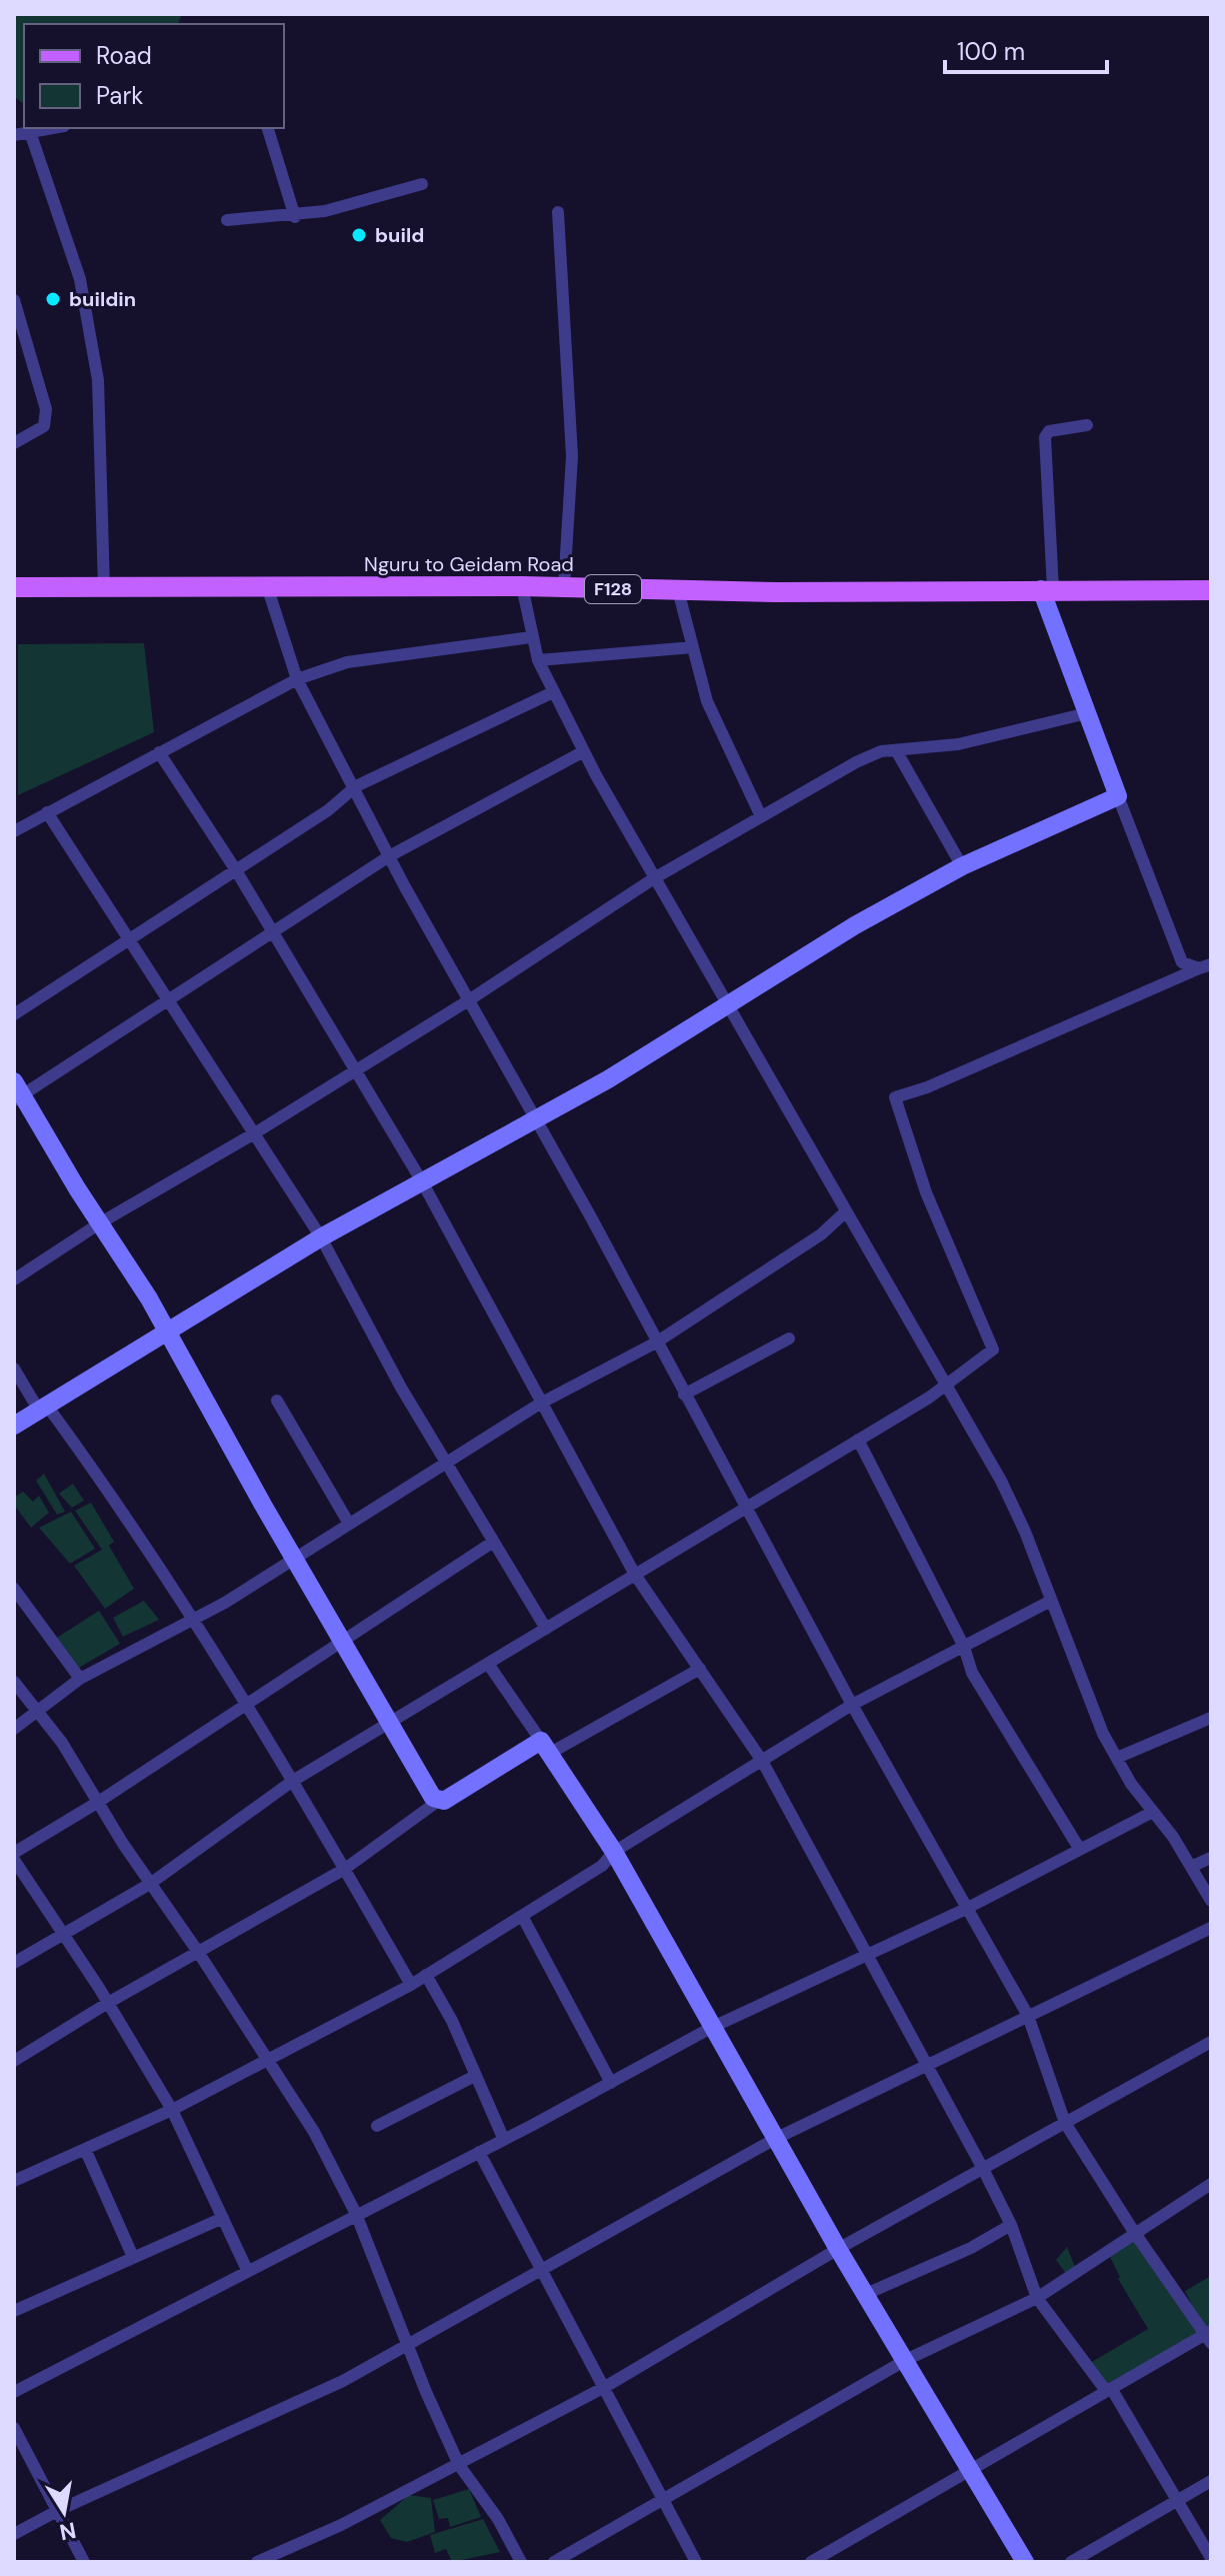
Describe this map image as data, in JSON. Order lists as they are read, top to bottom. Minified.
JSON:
{"streets":{"main road":["Nguru to Geidam Road","F128"]},"places":["build","buildin"],"legend":["Road","Park"],"scale_bar":"100 m","north":"bottom"}
